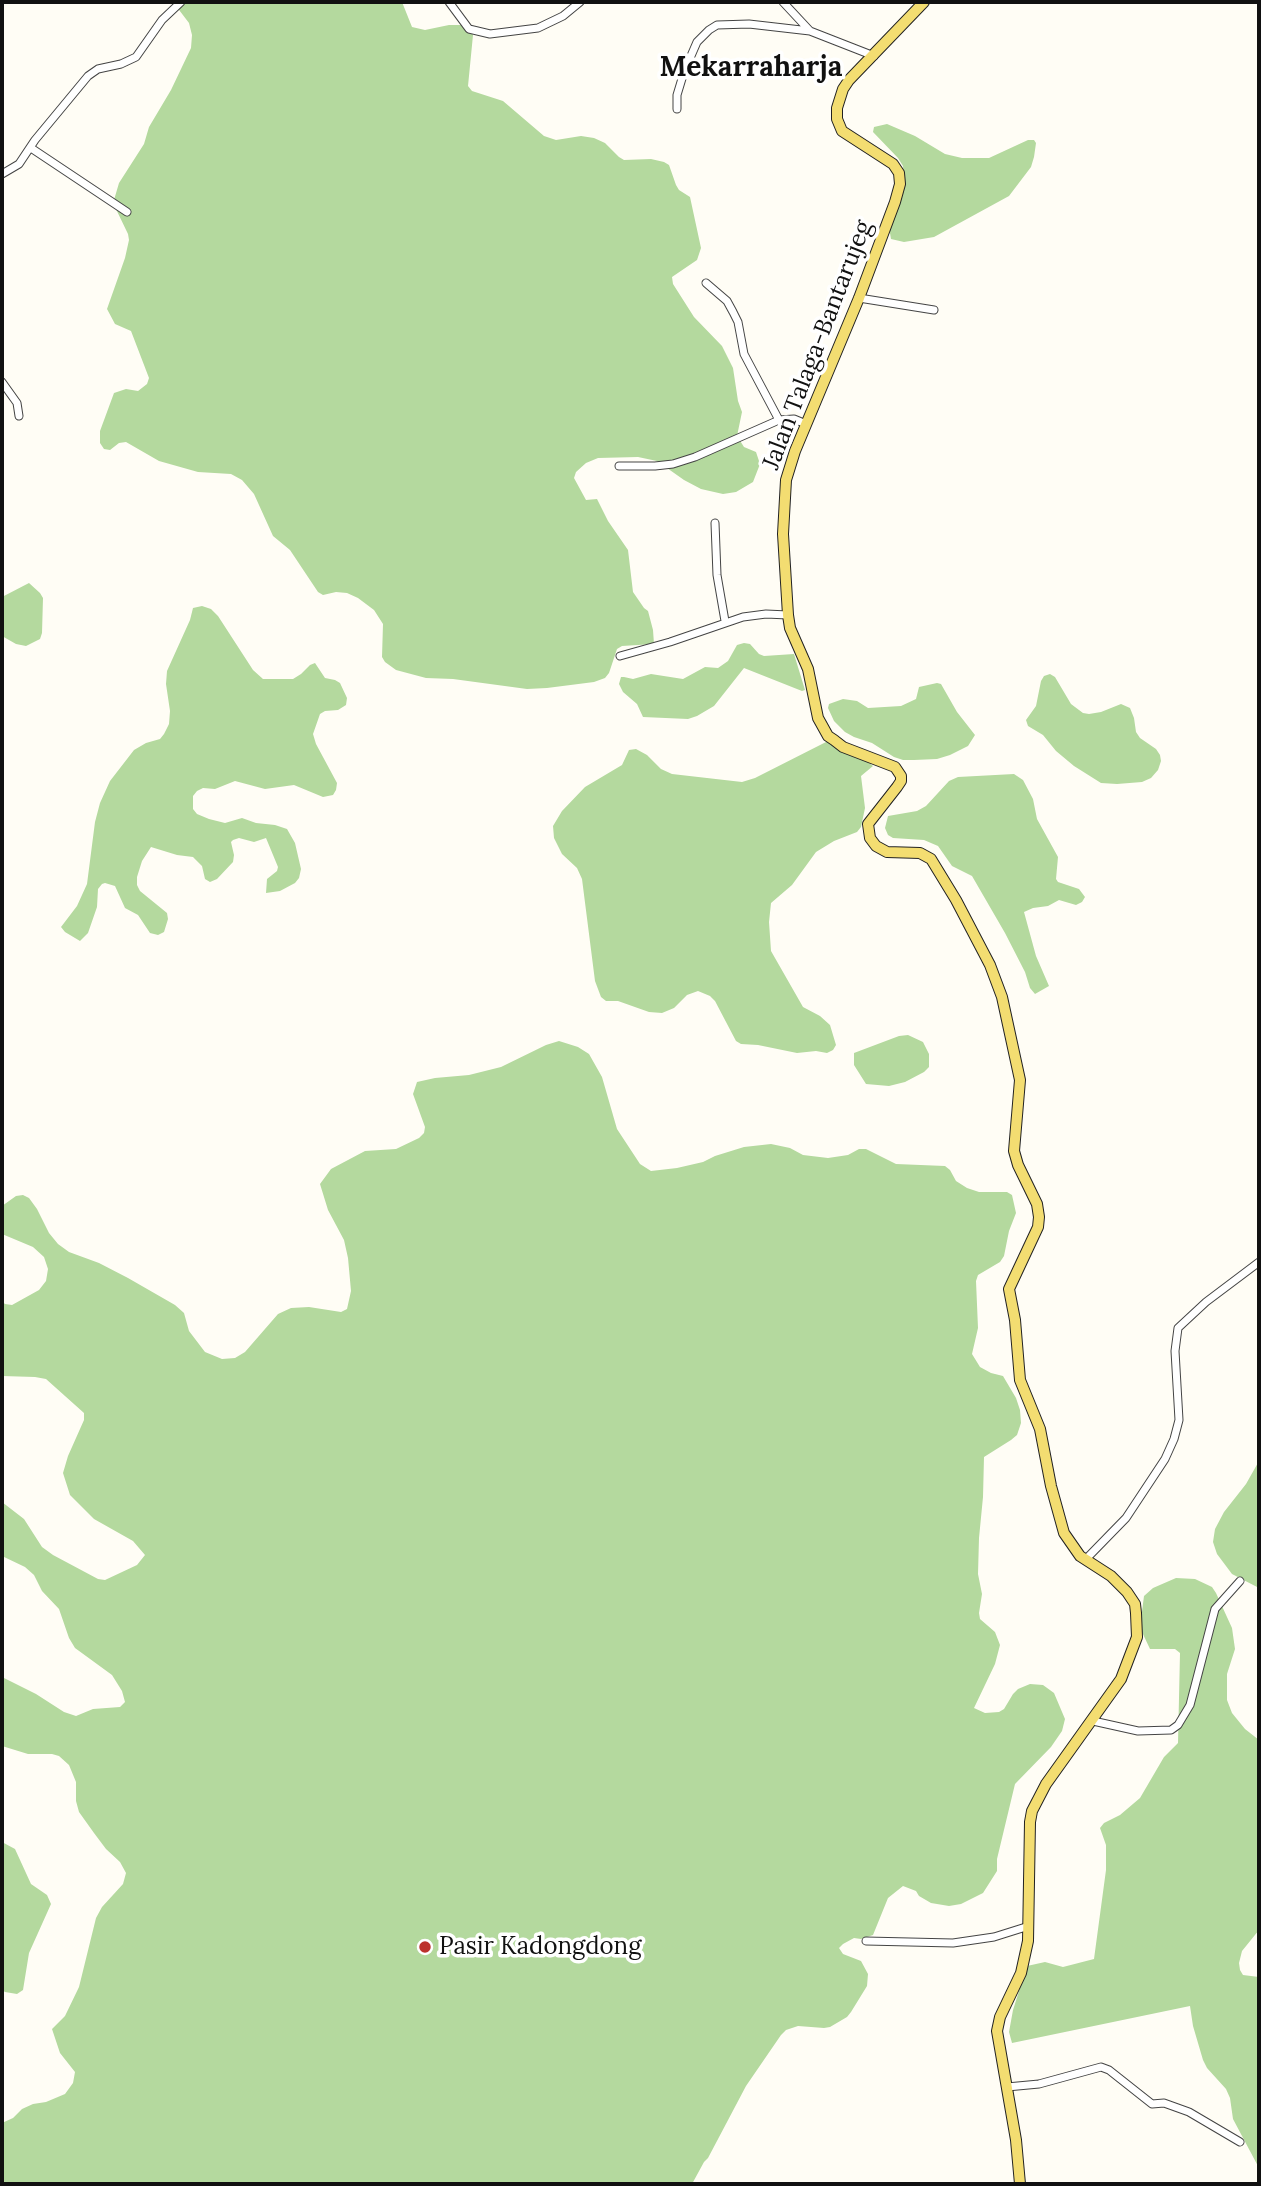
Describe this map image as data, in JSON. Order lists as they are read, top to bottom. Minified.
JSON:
{"streets":{"main road":["Jalan Talaga-Bantarujeg"]},"districts":["Mekarraharja"],"places":["Pasir Kadongdong"]}
